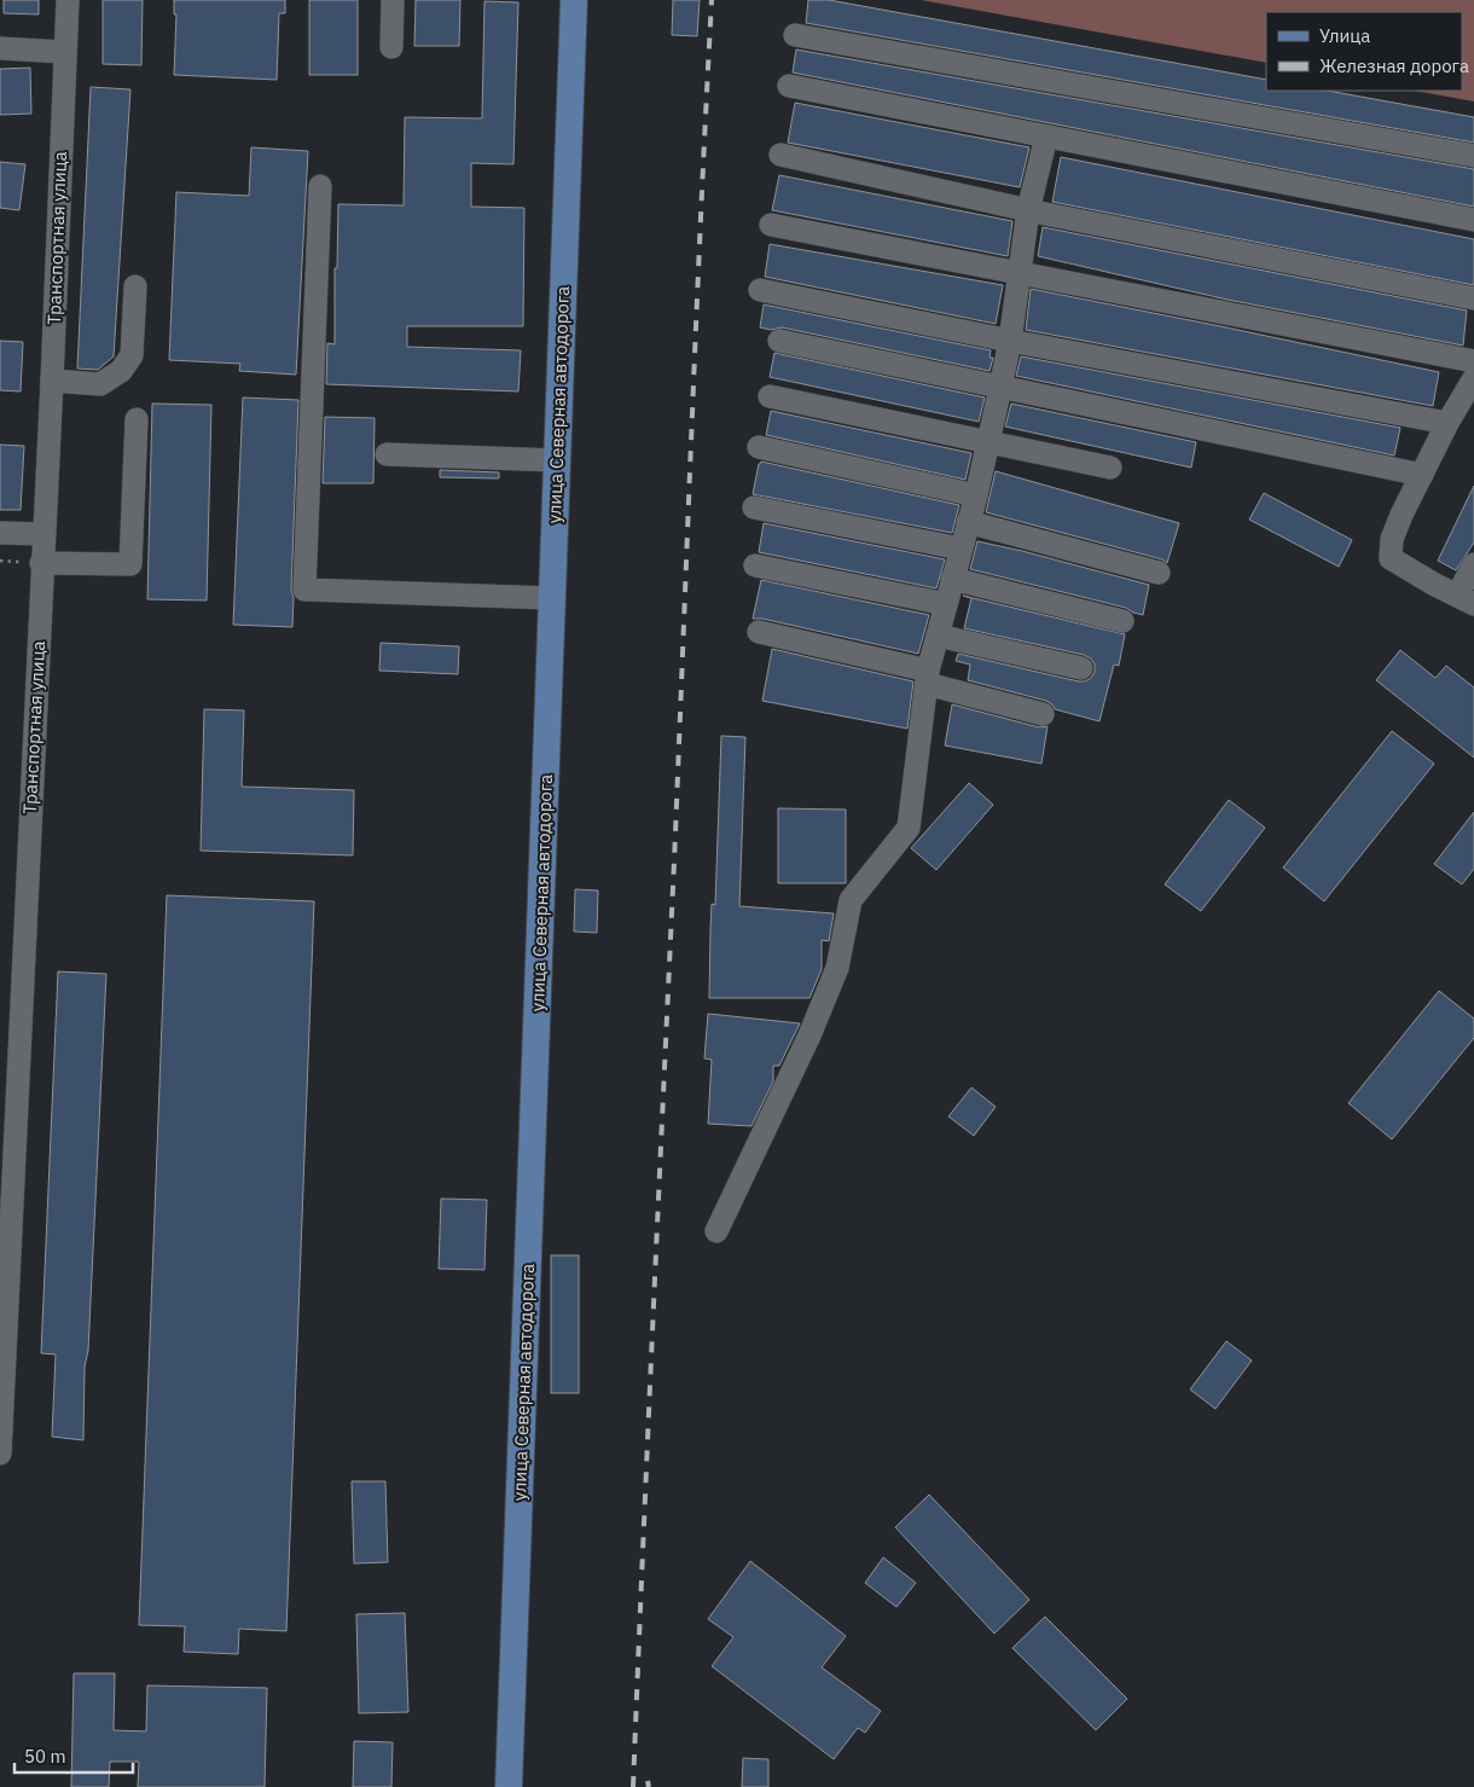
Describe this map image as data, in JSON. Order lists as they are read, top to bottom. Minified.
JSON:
{"streets":{"main road":["улица Северная автодорога"],"street":["Транспортная улица"]},"legend":["Улица","Железная дорога"],"scale_bar":"50 m"}
